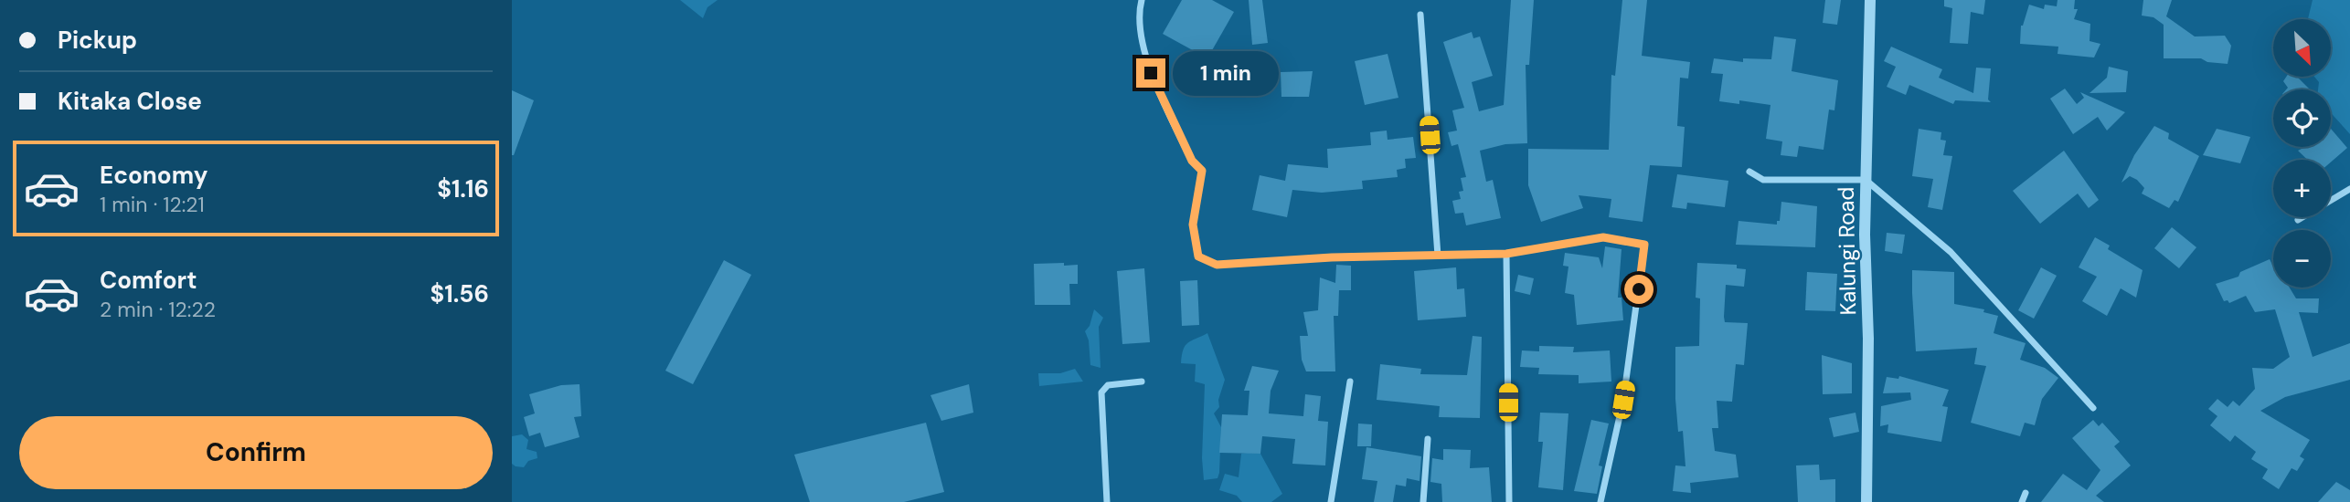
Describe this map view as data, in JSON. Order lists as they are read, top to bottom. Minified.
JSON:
{"streets":{"street":["Kalungi Road"]},"north":"bottom right","page":{"banner":["Pickup","Kitaka Close"],"map_buttons":["+","−"],"bubble":"1 min","list":[{"name":"Economy","note":"1 min · 12:21","value":"$1.16"},{"name":"Comfort","note":"2 min · 12:22","value":"$1.56"}],"buttons":"Confirm"}}
